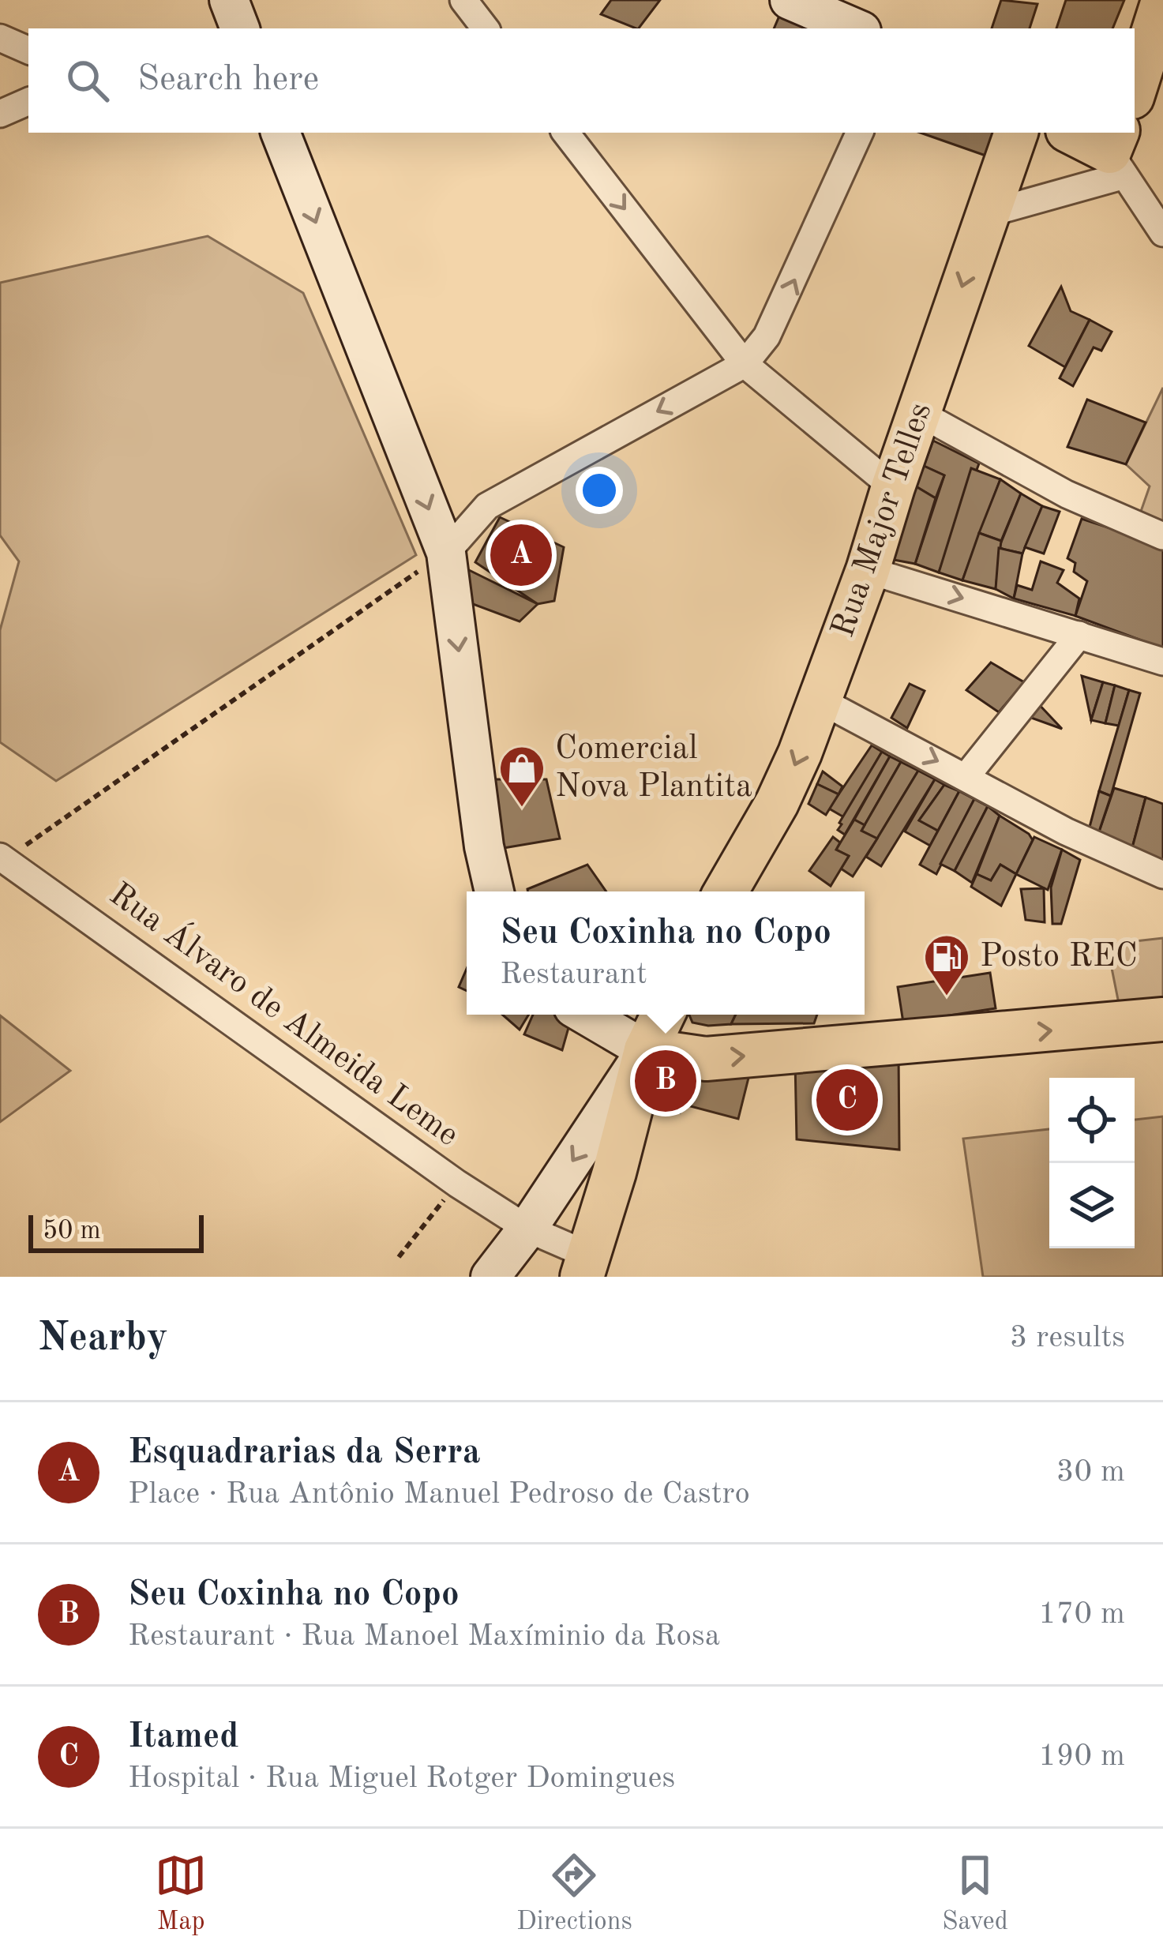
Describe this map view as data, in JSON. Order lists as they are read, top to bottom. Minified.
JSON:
{"streets":{"main road":["Rua Major Telles"],"street":["Rua Álvaro de Almeida Leme"]},"one_way":["Rua Major Telles"],"places":{"shop":["Comercial Nova Plantita"],"fuel station":["Posto REC"]},"scale_bar":"50 m","page":{"search":"Search here","pins":["A","B","C"],"popup":["Seu Coxinha no Copo","Restaurant"],"scale":"50 m","heading":["Nearby","3 results"],"list":[{"mark":"A","name":"Esquadrarias da Serra","note":"Place · Rua Antônio Manuel Pedroso de Castro","value":"30 m"},{"mark":"B","name":"Seu Coxinha no Copo","note":"Restaurant · Rua Manoel Maxíminio da Rosa","value":"170 m"},{"mark":"C","name":"Itamed","note":"Hospital · Rua Miguel Rotger Domingues","value":"190 m"}],"nav":["Map","Directions","Saved"]}}
